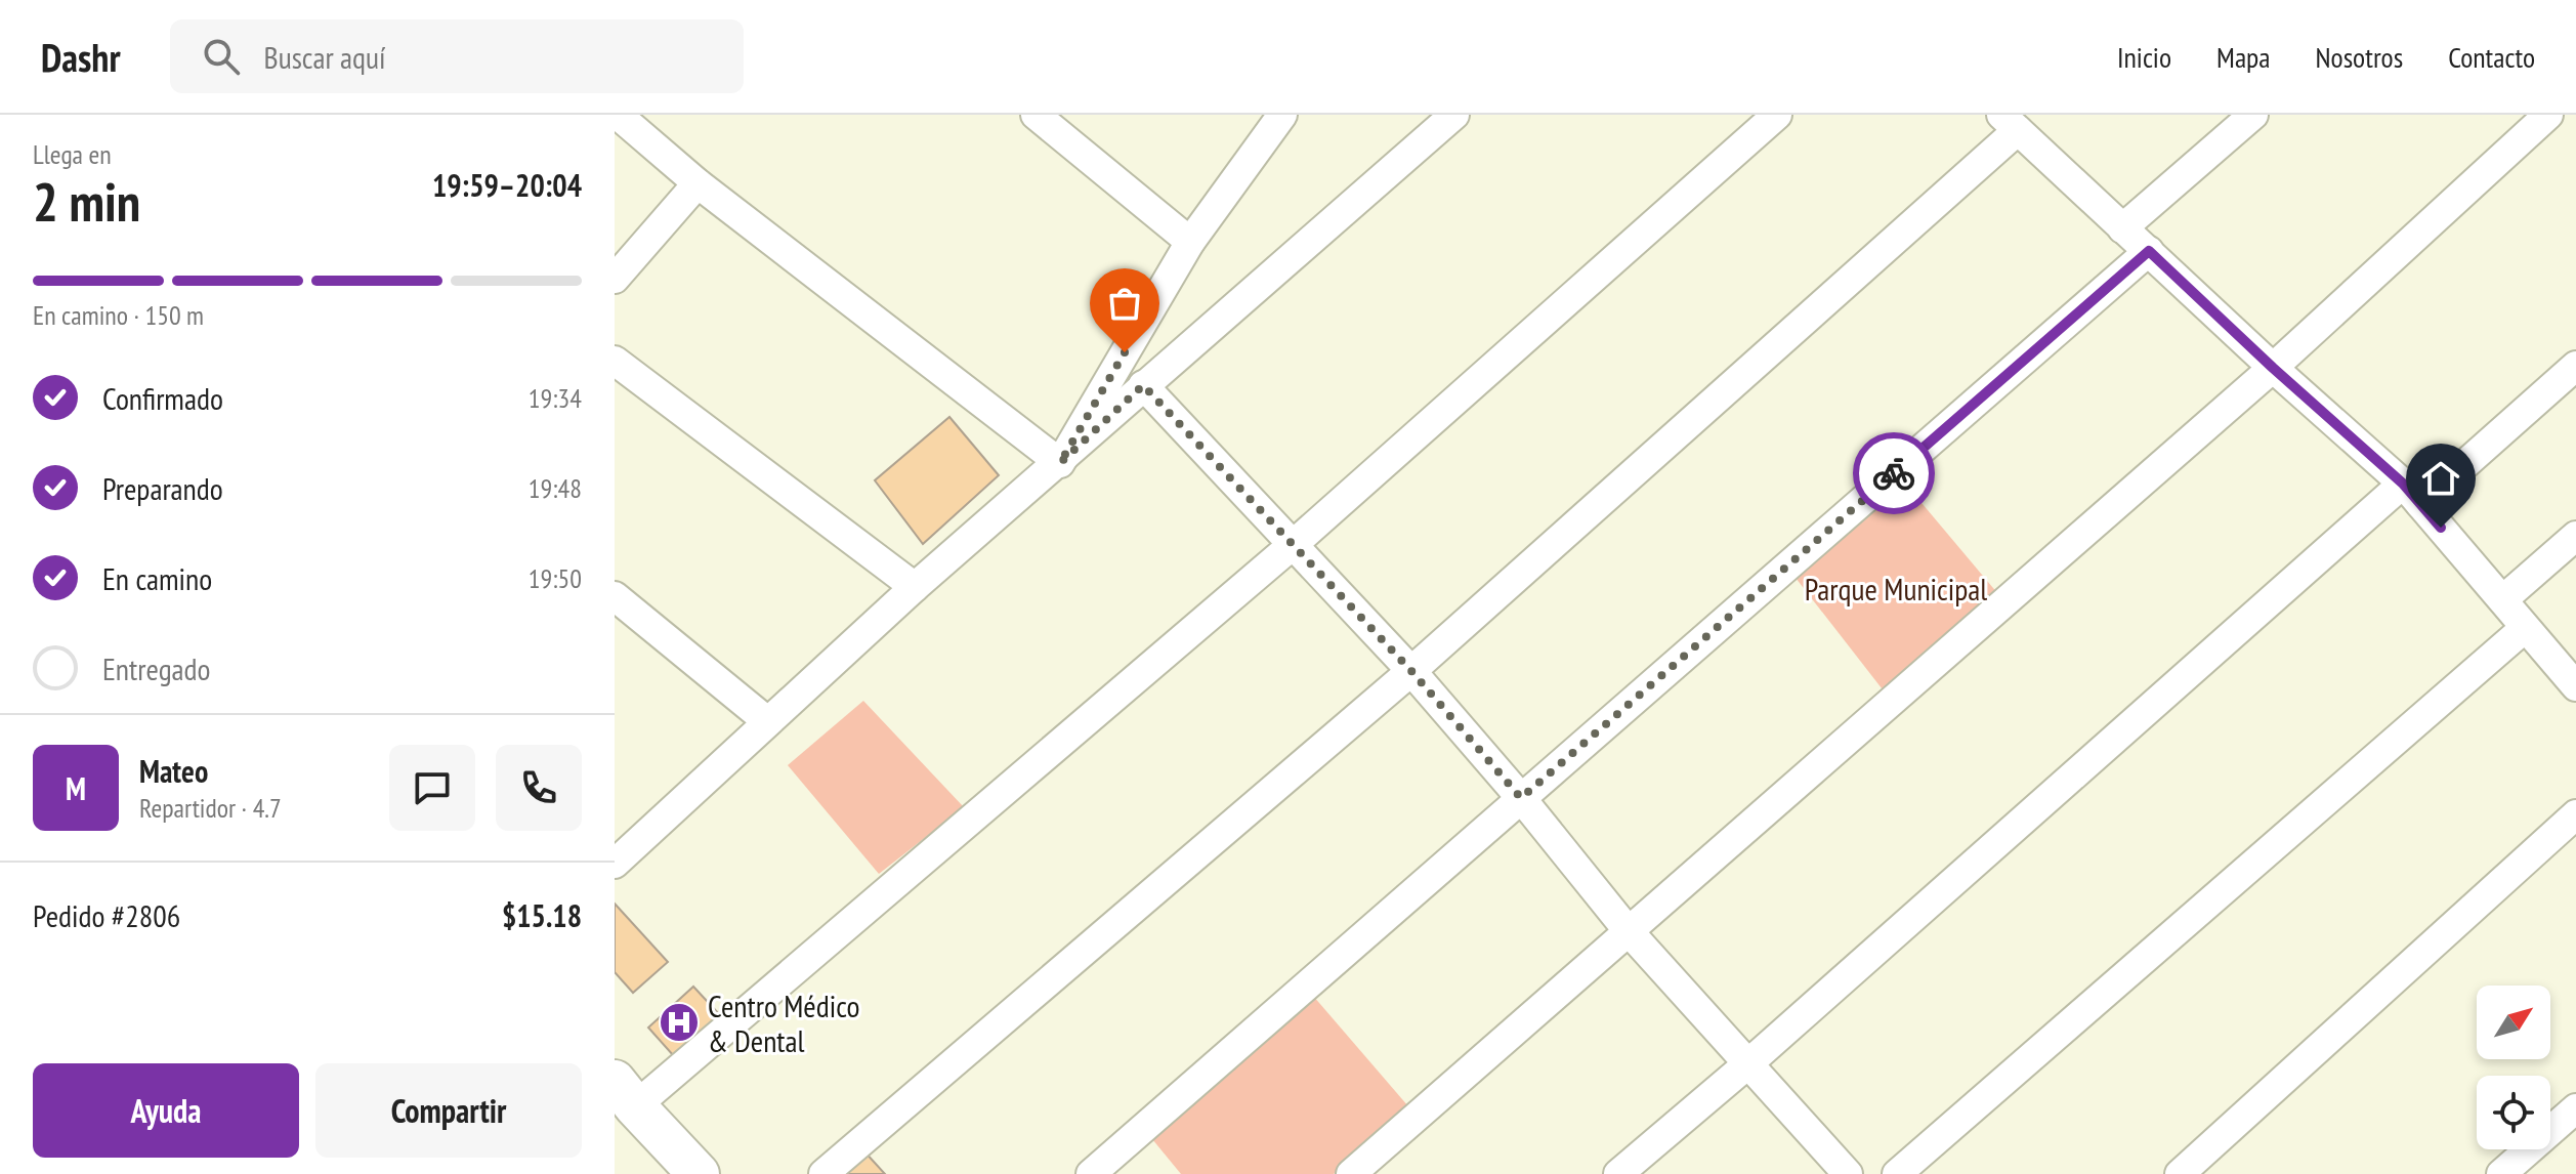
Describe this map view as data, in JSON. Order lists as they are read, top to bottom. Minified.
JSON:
{"parks":["Parque Municipal"],"places":{"hospital":["Centro Médico & Dental"]},"north":"top right","page":{"header":"Dashr","search":"Buscar aquí","nav":["Inicio","Mapa","Nosotros","Contacto"],"heading":["2 min","Llega en","19:59–20:04"],"panel":["Mateo","Repartidor · 4.7","Pedido #2806","$15.18"],"bar":"En camino · 150 m","list":[["Confirmado","19:34"],["Preparando","19:48"],["En camino","19:50"],"Entregado"],"round":"M","buttons":["Ayuda","Compartir"]}}
